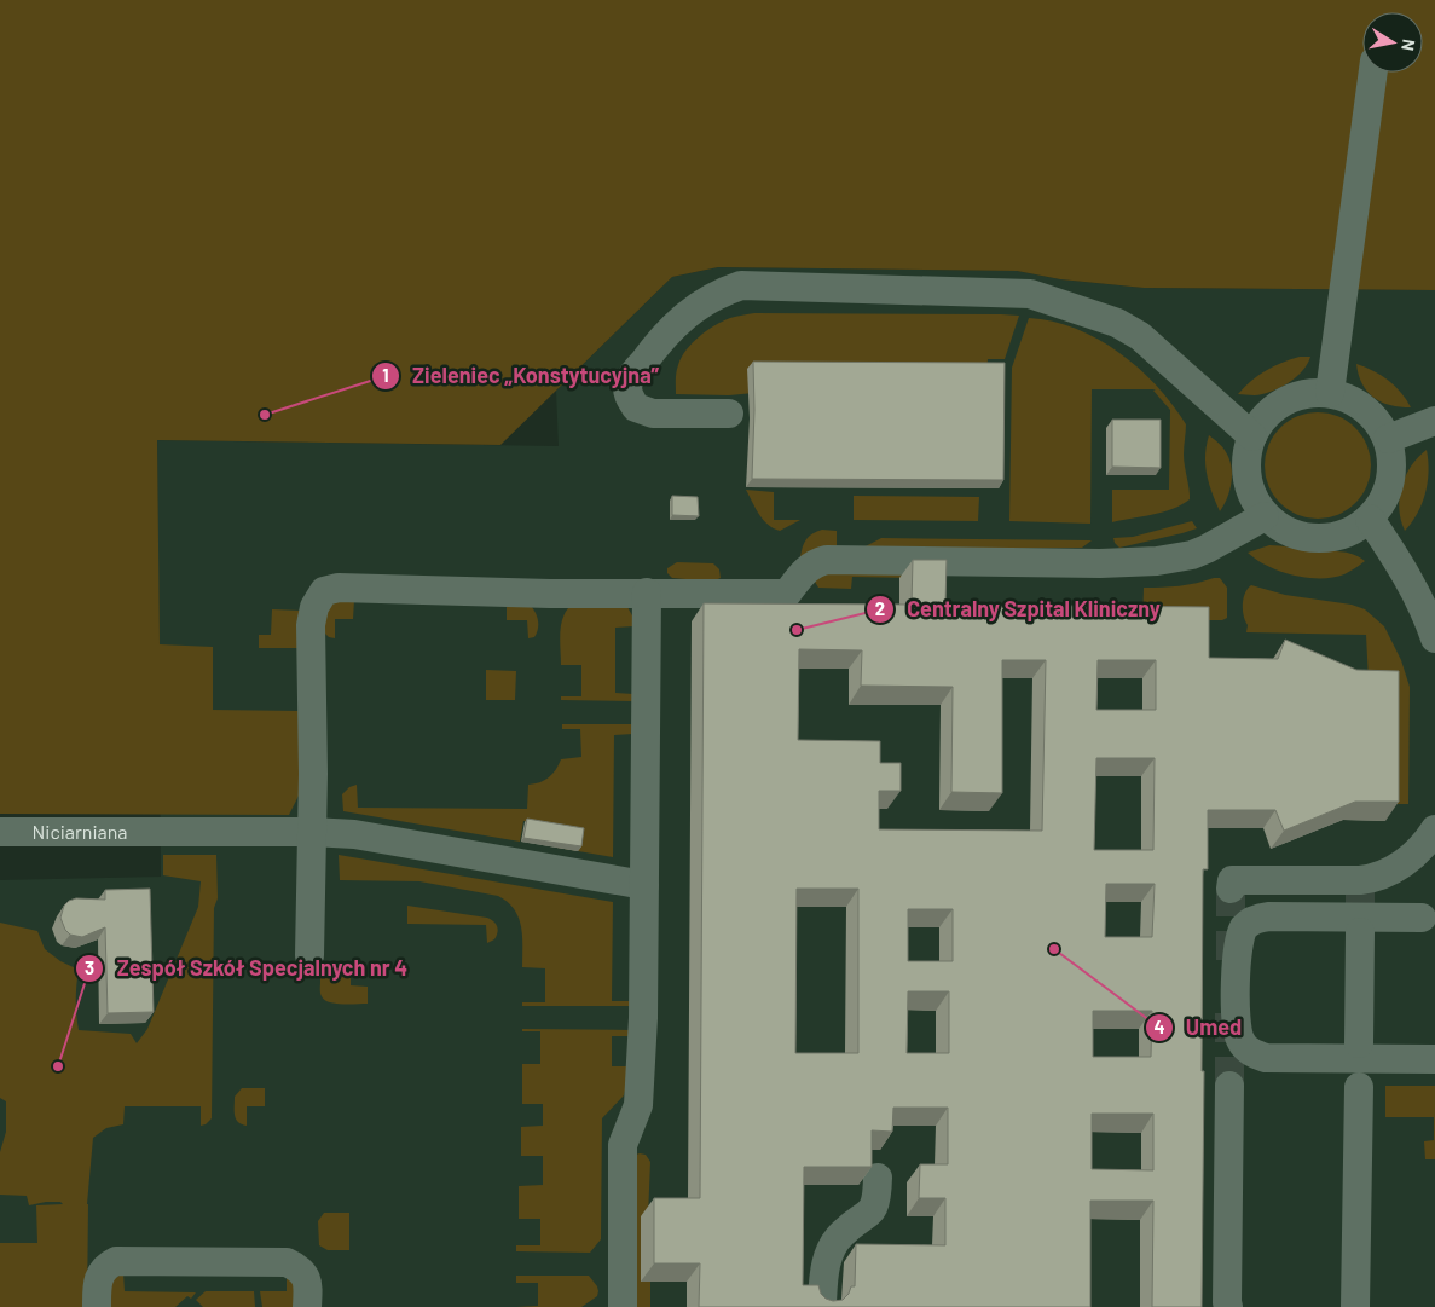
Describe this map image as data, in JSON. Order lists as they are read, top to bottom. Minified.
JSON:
{"streets":{"street":["Niciarniana"]},"places":["Zieleniec „Konstytucyjna”","Centralny Szpital Kliniczny","Umed","Zespół Szkół Specjalnych nr 4"],"north":"right"}
